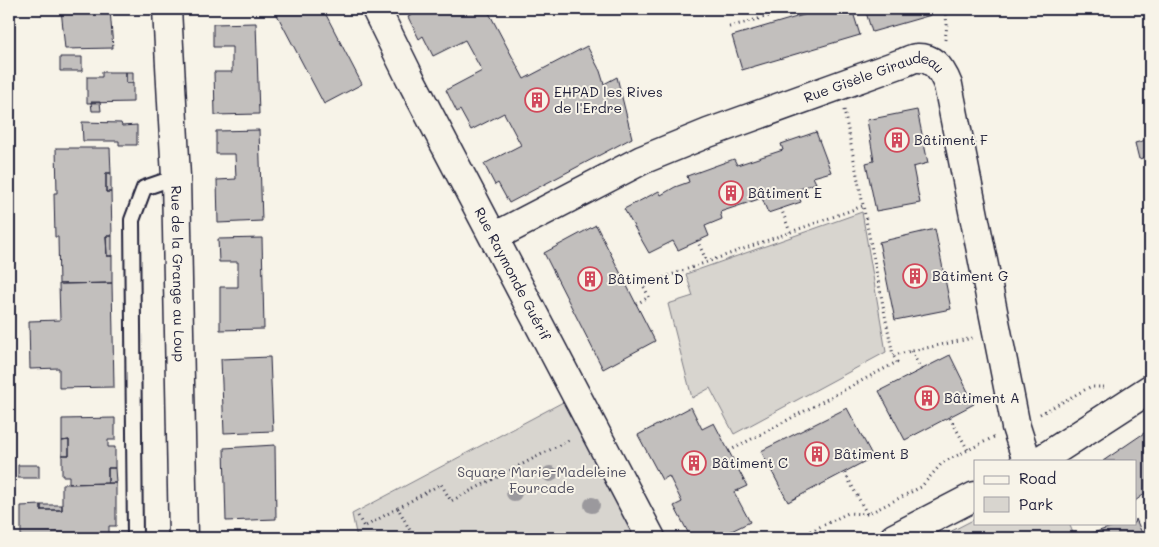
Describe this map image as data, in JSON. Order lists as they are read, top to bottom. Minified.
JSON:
{"streets":{"street":["Rue Gisèle Giraudeau","Rue de la Grange au Loup","Rue Raymonde Guérif"]},"crossings":[["Rue Gisèle Giraudeau","Rue Raymonde Guérif"]],"parks":["Square Marie-Madeleine Fourcade"],"places":{"building":["EHPAD les Rives de l'Erdre","Bâtiment F","Bâtiment E","Bâtiment G","Bâtiment D","Bâtiment A","Bâtiment B","Bâtiment C"]},"legend":["Road","Park"]}
